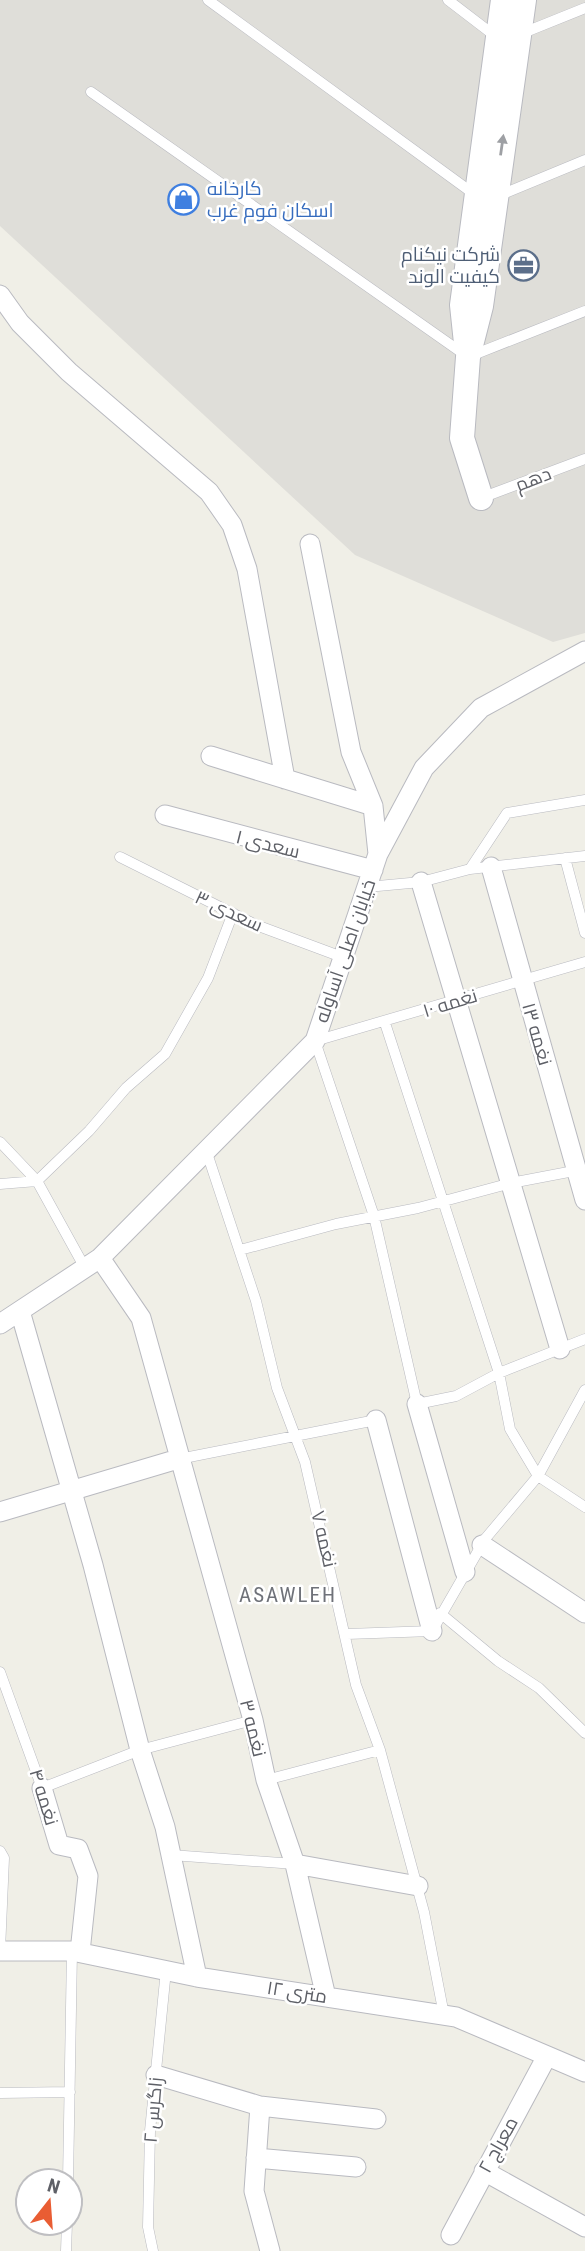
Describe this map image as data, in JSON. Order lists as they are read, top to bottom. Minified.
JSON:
{"streets":{"street":["سعدی ۱","خیابان اصلی آساوله","نغمه ۱۳","نغمه ۳","نغمه ۴","۱۲ متری","معراج ۲"],"lane":["دهم","سعدی ۳","نغمه ۱۰","نغمه ۷","زاگرس ۲"]},"crossings":[["سعدی ۱","خیابان اصلی آساوله"],["سعدی ۳","خیابان اصلی آساوله"],["خیابان اصلی آساوله","نغمه ۱۰"],["خیابان اصلی آساوله","نغمه ۷"],["نغمه ۱۰","نغمه ۱۳"],["نغمه ۷","۱۲ متری"],["نغمه ۳","۱۲ متری"],["نغمه ۴","۱۲ متری"],["۱۲ متری","زاگرس ۲"],["۱۲ متری","معراج ۲"]],"districts":["ASAWLEH"],"places":{"shop":["کارخانه اسکان فوم غرب"],"office":["شرکت نیکنام کیفیت الوند"]},"north":"top"}
